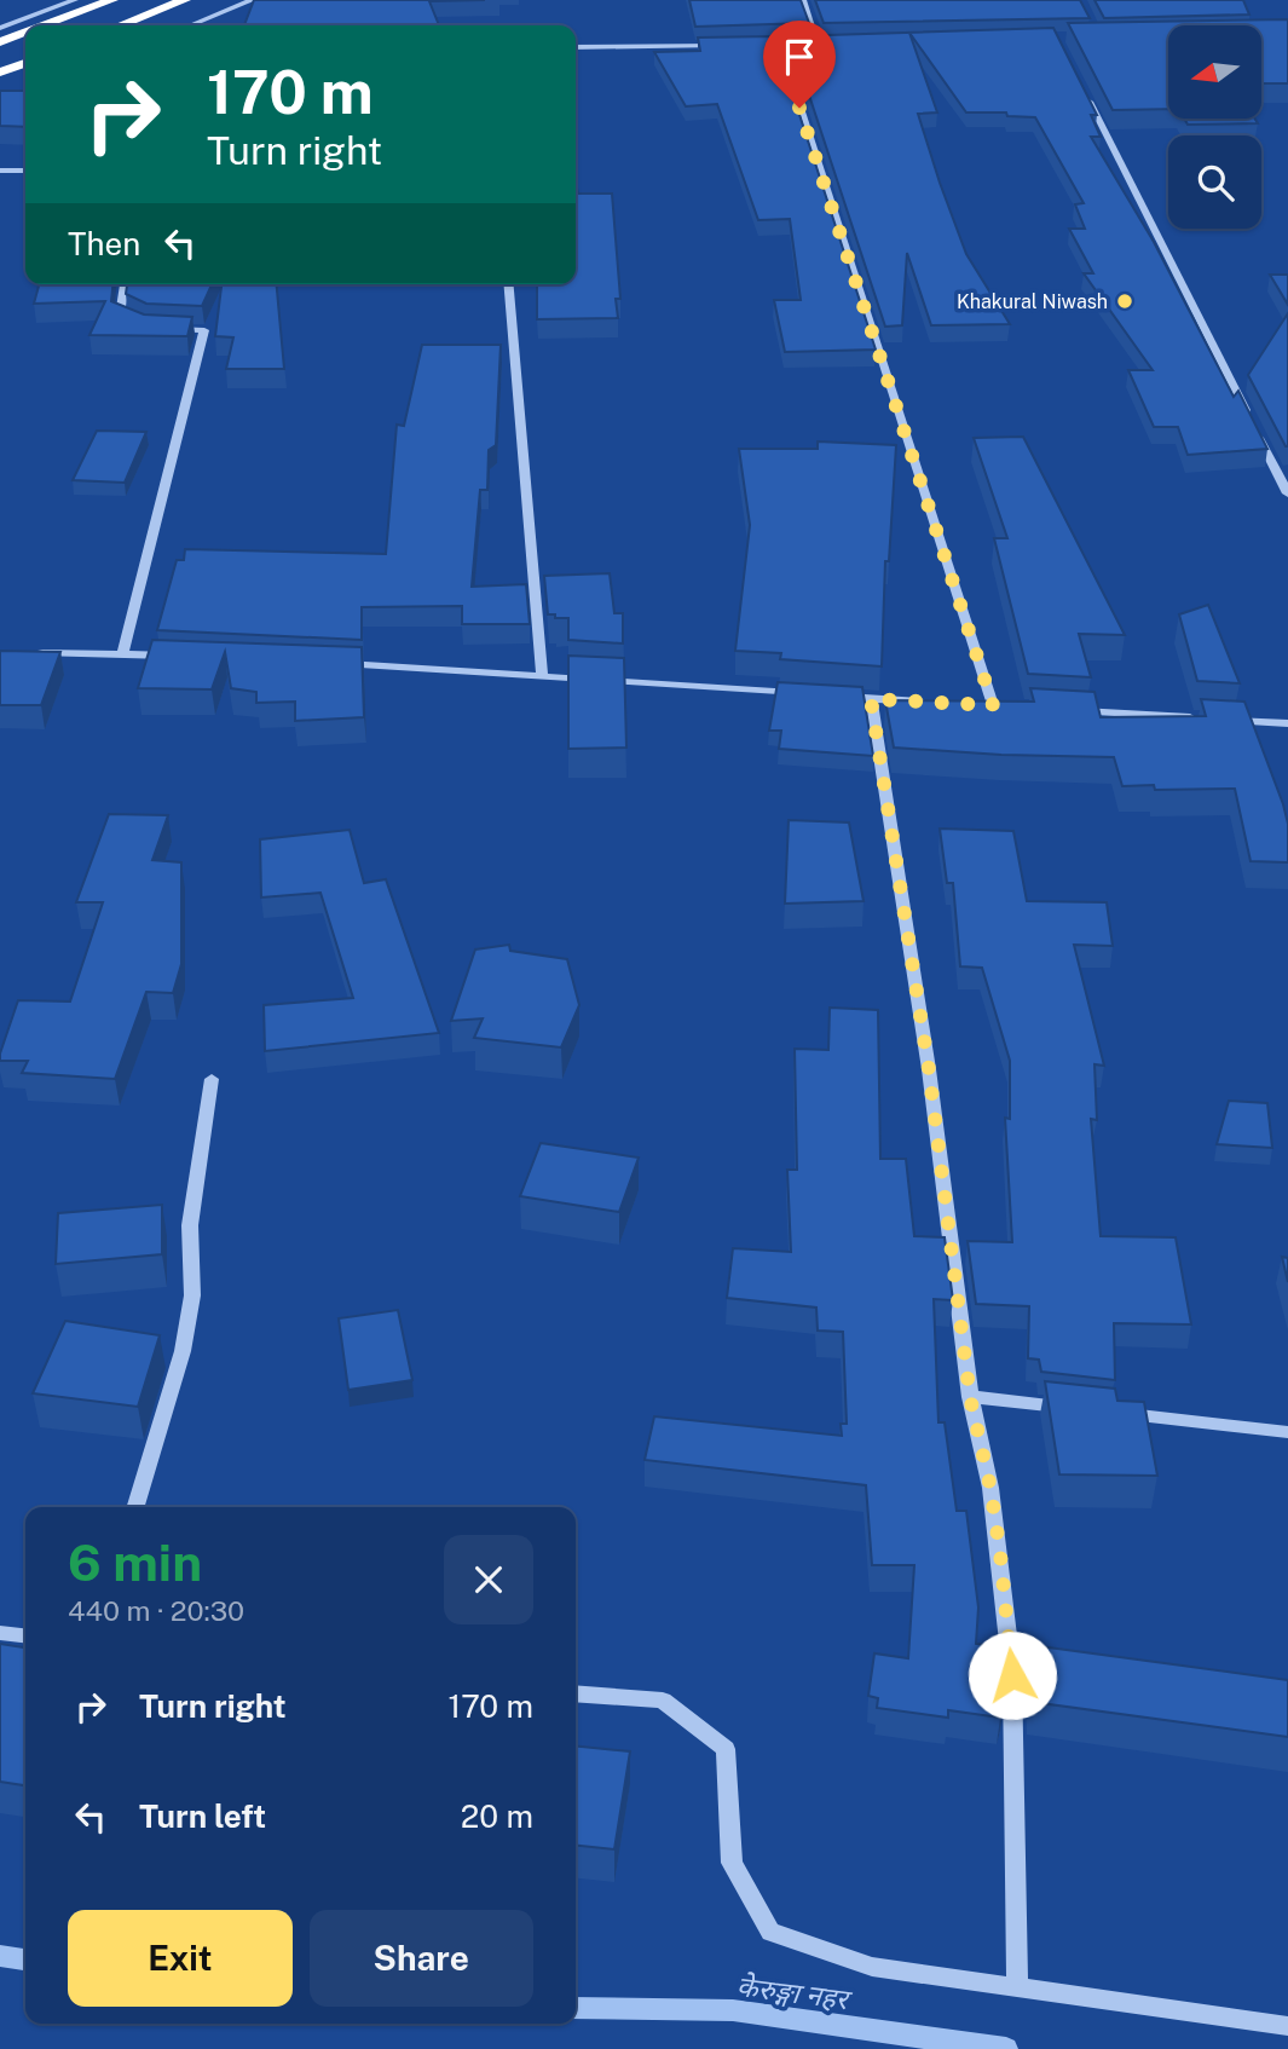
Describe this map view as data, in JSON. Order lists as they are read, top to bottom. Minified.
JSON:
{"water":["केेरुङ्गा नहर"],"places":["Khakural Niwash"],"north":"left","page":{"turn":["170 m","Turn right"],"then":"Then","heading":["6 min","440 m · 20:30"],"list":[{"name":"Turn right","value":"170 m"},{"name":"Turn left","value":"20 m"}],"buttons":["Exit","Share"]}}
